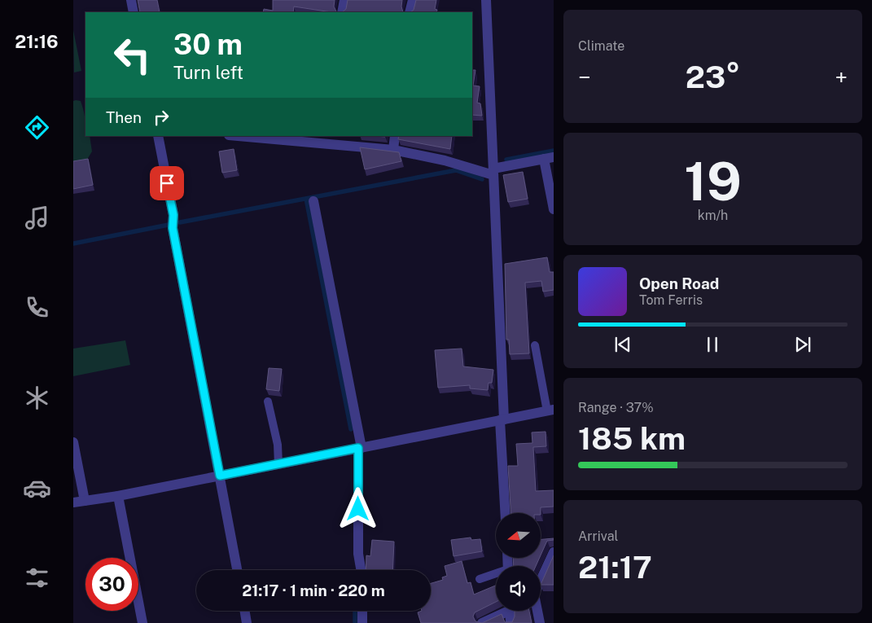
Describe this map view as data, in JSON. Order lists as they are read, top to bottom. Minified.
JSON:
{"north":"left","page":{"tabs":"21:16","tile":["Climate",["19","km/h"],["Range · 37%","185 km"],["Arrival","21:17"]],"turn":["30 m","Turn left"],"heat":["−","23°","+"],"then":"Then","song":["Open Road","Tom Ferris"],"limit":"30","trip":"21:17 · 1 min · 220 m"}}
